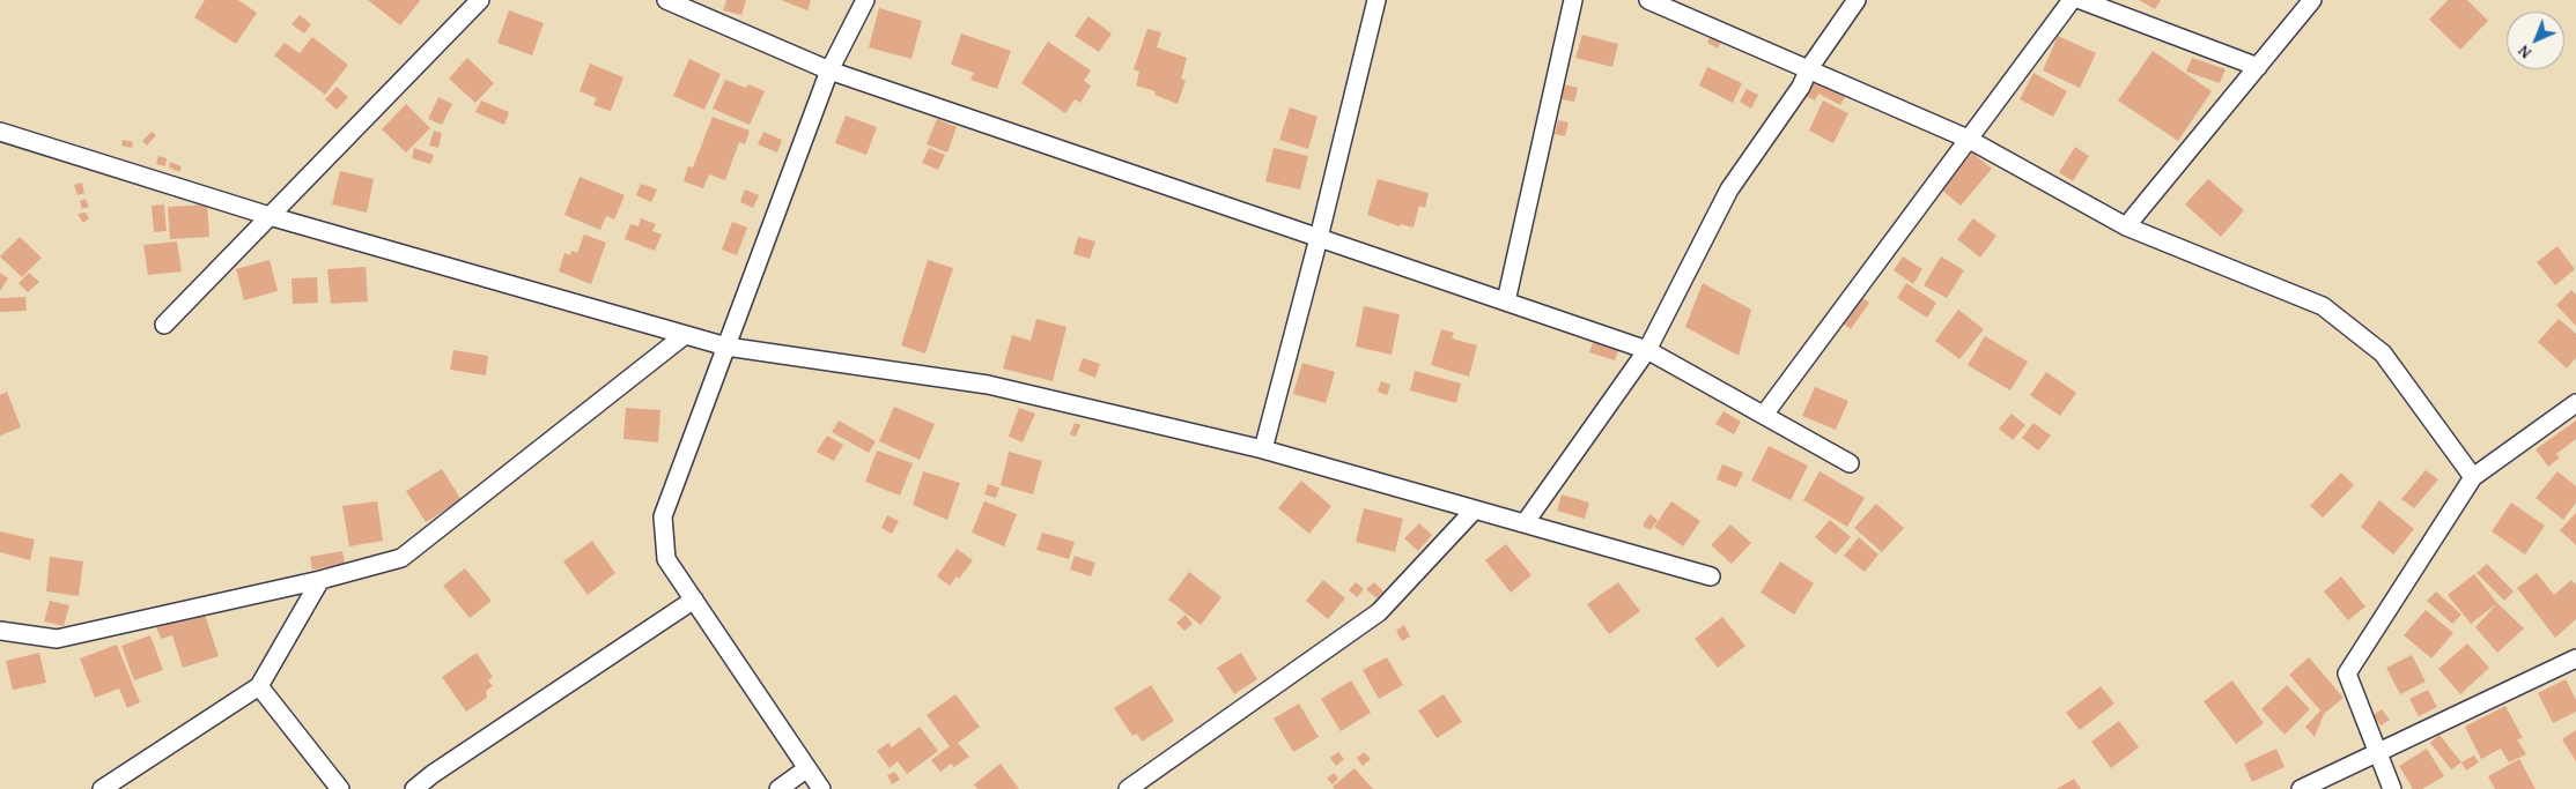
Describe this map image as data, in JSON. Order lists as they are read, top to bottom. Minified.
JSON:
{"north":"bottom left"}
